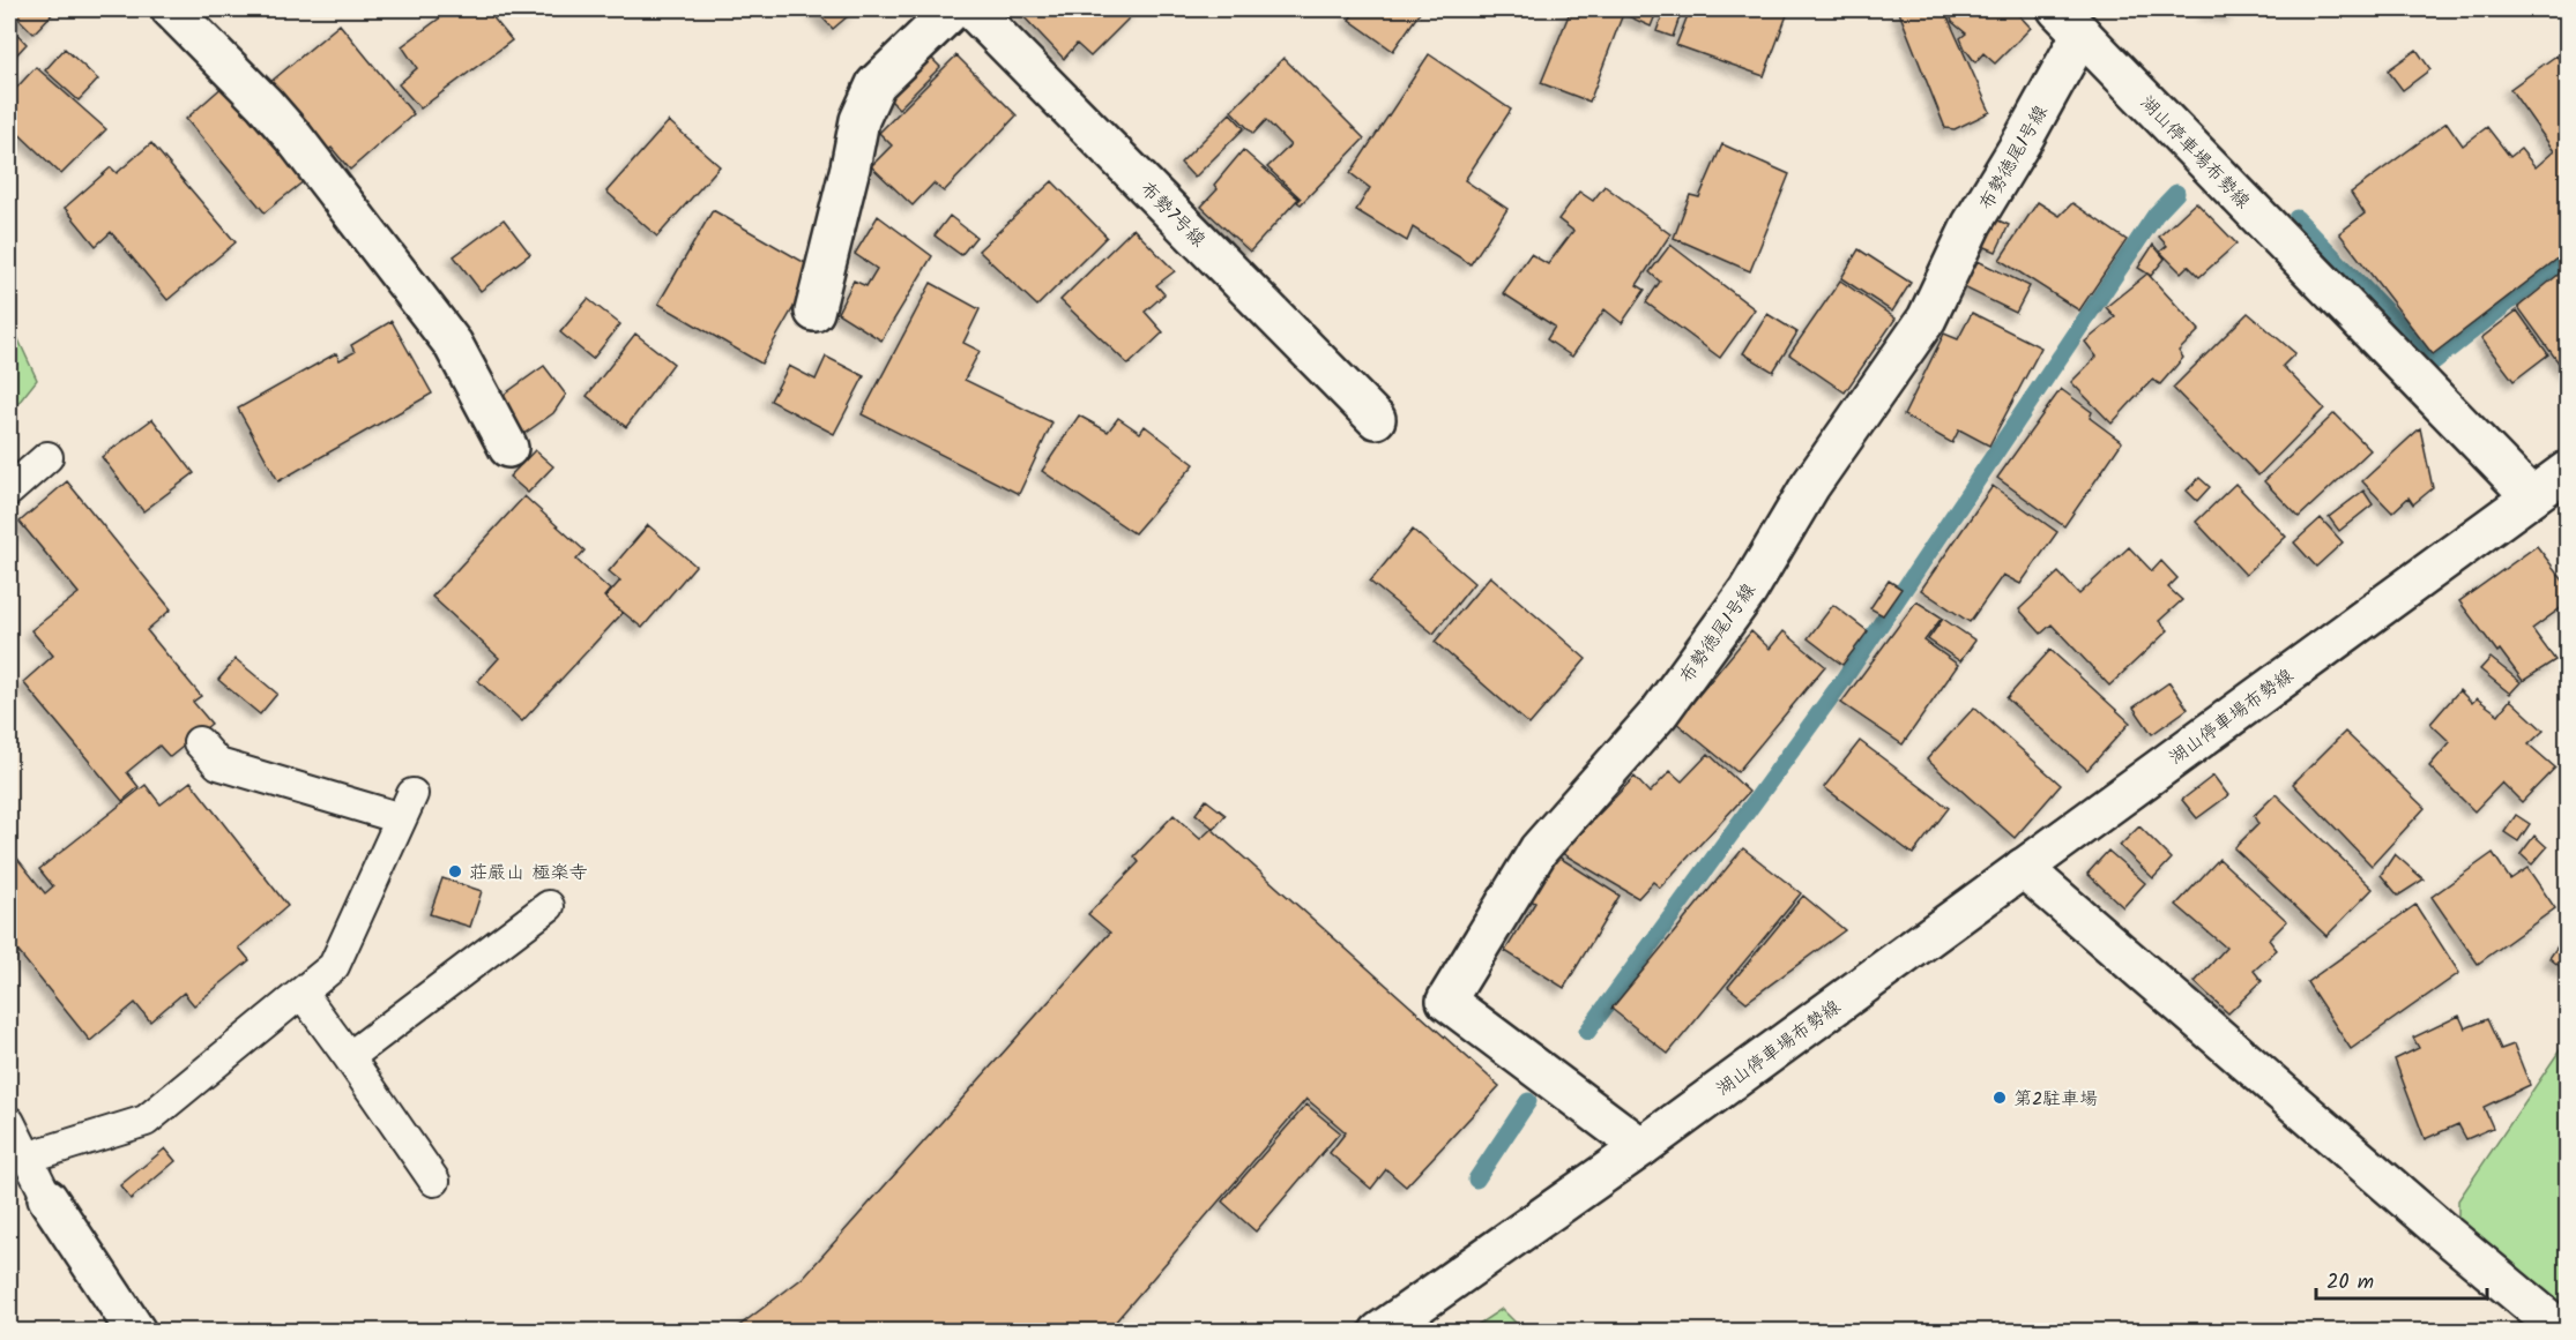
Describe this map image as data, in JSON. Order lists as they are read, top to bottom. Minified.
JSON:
{"streets":{"street":["湖山停車場布勢線","布勢徳尾1号線","布勢7号線"]},"crossings":[["湖山停車場布勢線","布勢徳尾1号線"]],"places":["荘嚴山 極楽寺","第2駐車場"],"scale_bar":"20 m"}
